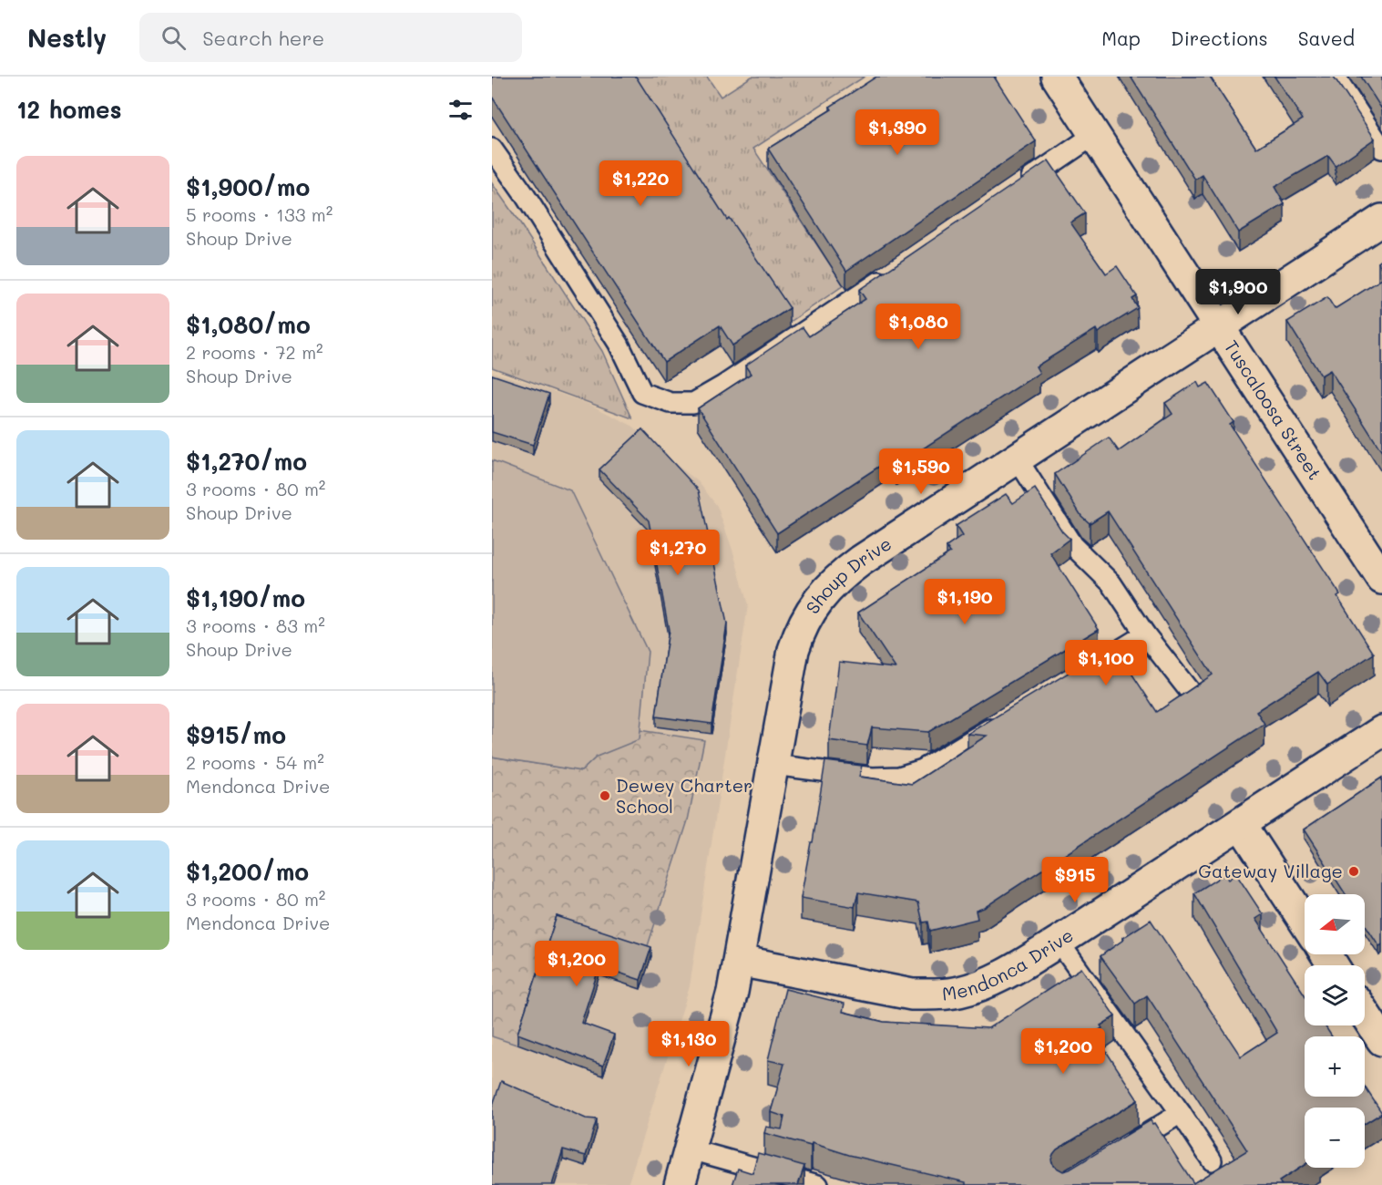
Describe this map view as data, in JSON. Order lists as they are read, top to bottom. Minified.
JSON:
{"streets":{"street":["Tuscaloosa Street","Shoup Drive","Mendonca Drive"]},"crossings":[["Tuscaloosa Street","Shoup Drive"],["Shoup Drive","Mendonca Drive"]],"places":["Dewey Charter School","Gateway Village"],"north":"left","page":{"header":"Nestly","search":"Search here","nav":["Map","Directions","Saved"],"heading":"12 homes","price":["$1,390","$1,220","$1,900","$1,080","$1,590","$1,270","$1,190","$1,100","$915","$1,200","$1,130","$1,200"],"list":[{"name":"$1,900/mo","note":"5 rooms · 133 m² · Shoup Drive"},{"name":"$1,080/mo","note":"2 rooms · 72 m² · Shoup Drive"},{"name":"$1,270/mo","note":"3 rooms · 80 m² · Shoup Drive"},{"name":"$1,190/mo","note":"3 rooms · 83 m² · Shoup Drive"},{"name":"$915/mo","note":"2 rooms · 54 m² · Mendonca Drive"},{"name":"$1,200/mo","note":"3 rooms · 80 m² · Mendonca Drive"}],"map_buttons":["+","−"]}}
